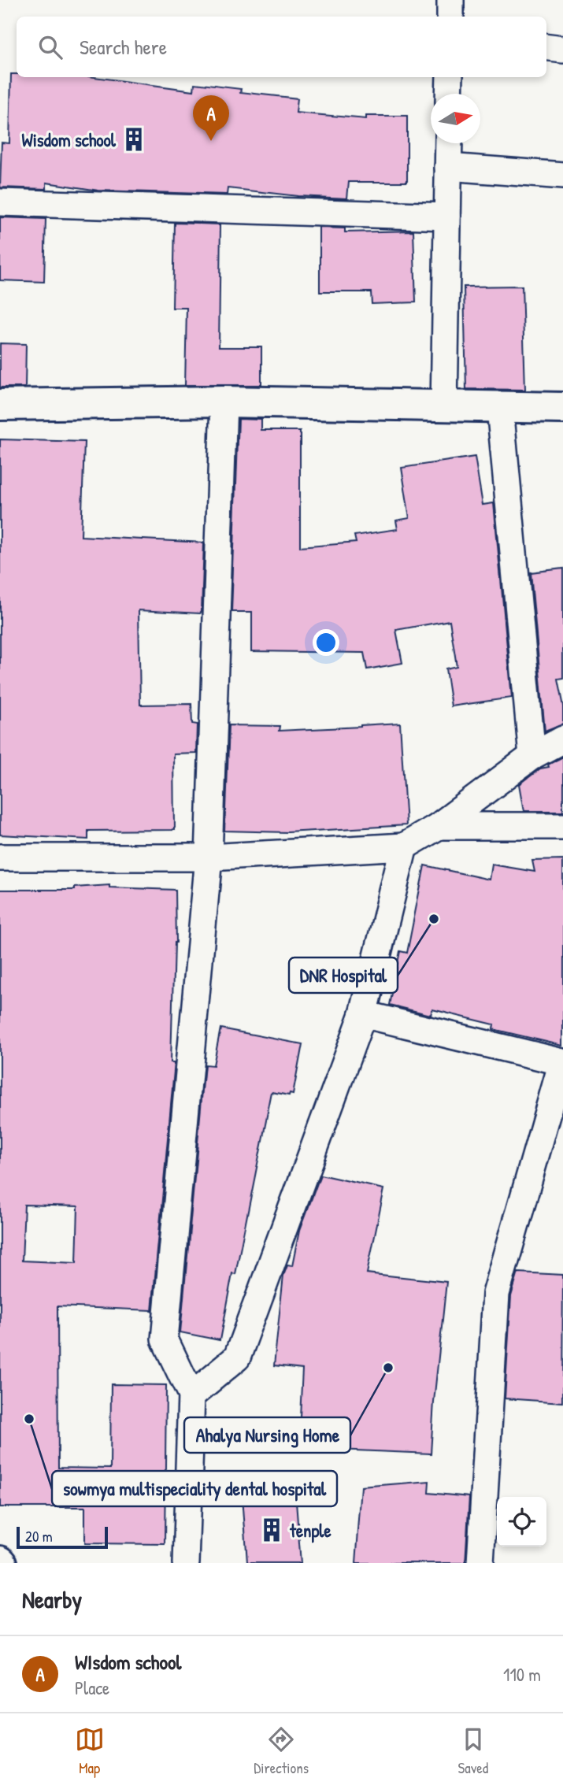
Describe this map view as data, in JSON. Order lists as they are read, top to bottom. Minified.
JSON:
{"places":{"building":["Wisdom school","tenple"],"other":["DNR Hospital","Ahalya Nursing Home","sowmya multispeciality dental hospital"]},"scale_bar":"20 m","north":"right","page":{"search":"Search here","pins":"A","scale":"20 m","heading":"Nearby","list":[{"mark":"A","name":"WIsdom school","note":"Place","value":"110 m"}],"nav":["Map","Directions","Saved"]}}
